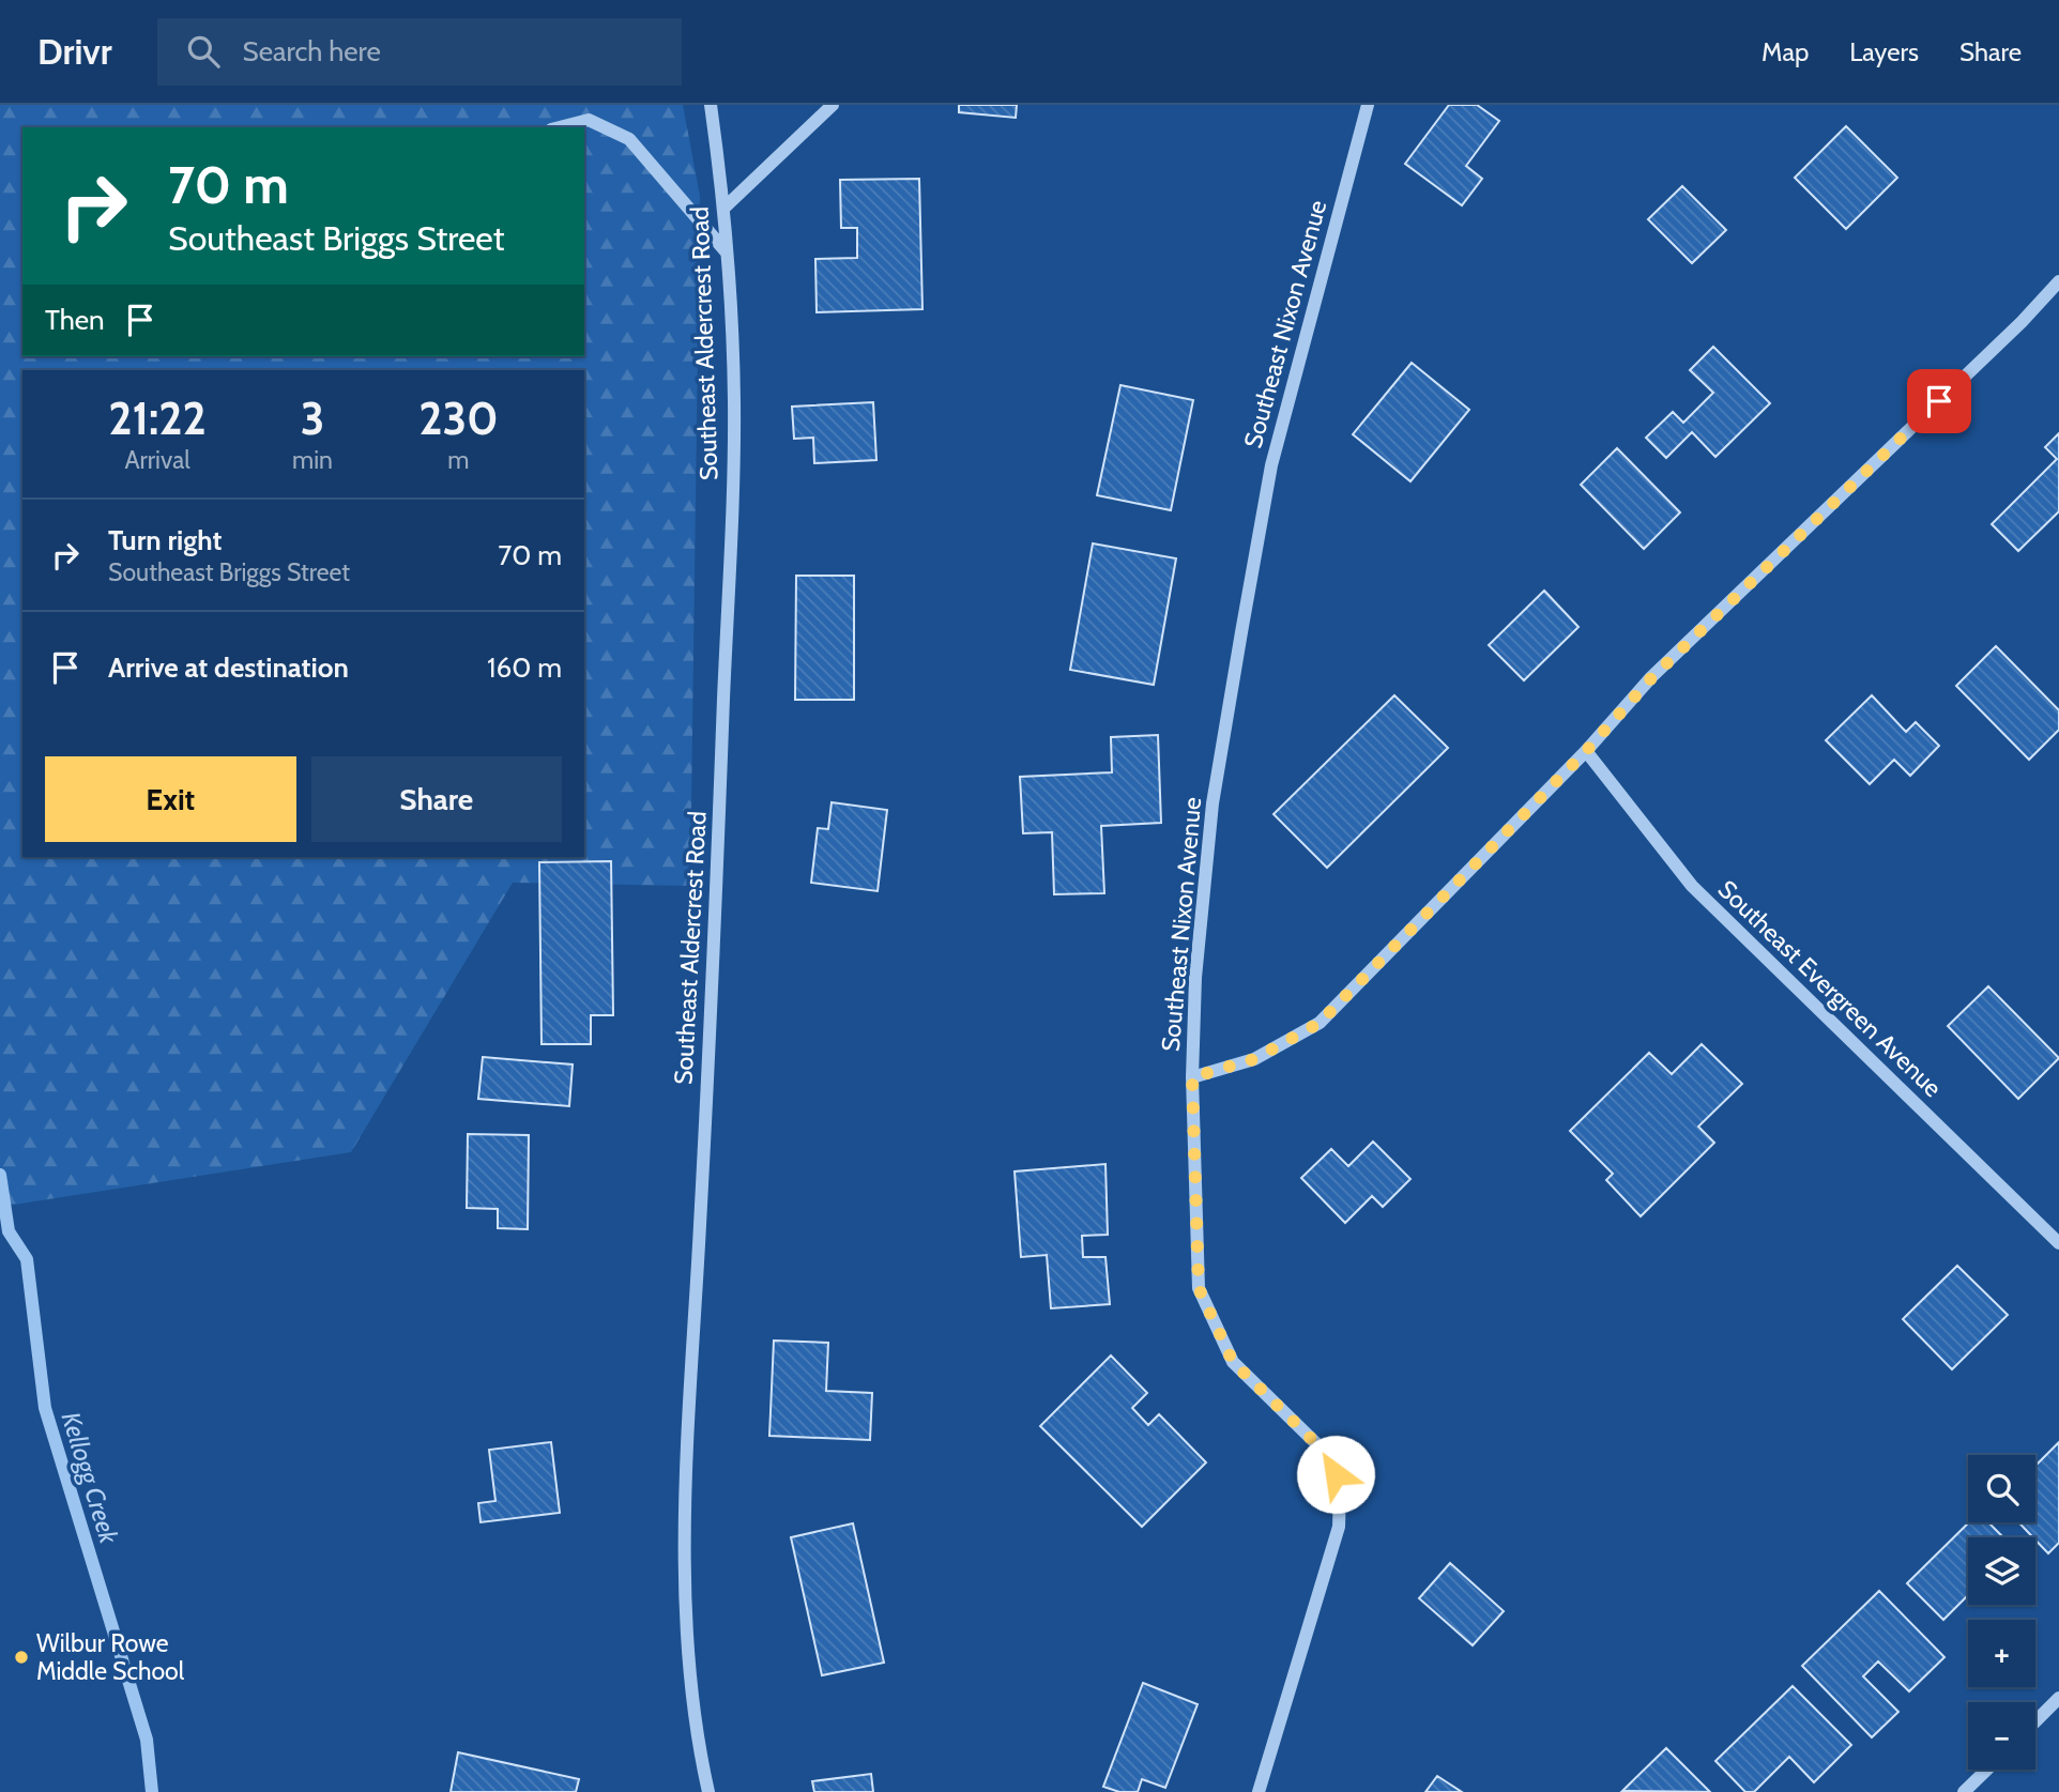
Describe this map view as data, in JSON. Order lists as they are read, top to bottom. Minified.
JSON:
{"streets":{"street":["Southeast Nixon Avenue","Southeast Aldercrest Road","Southeast Evergreen Avenue"]},"water":["Kellogg Creek"],"places":["Wilbur Rowe Middle School"],"page":{"header":"Drivr","search":"Search here","nav":["Map","Layers","Share"],"turn":["70 m","Southeast Briggs Street"],"then":"Then","eta":["21:22","Arrival","3","min","230","m"],"list":[{"name":"Turn right","note":"Southeast Briggs Street","value":"70 m"},{"name":"Arrive at destination","value":"160 m"}],"buttons":["Exit","Share"],"map_buttons":["+","−"]}}
